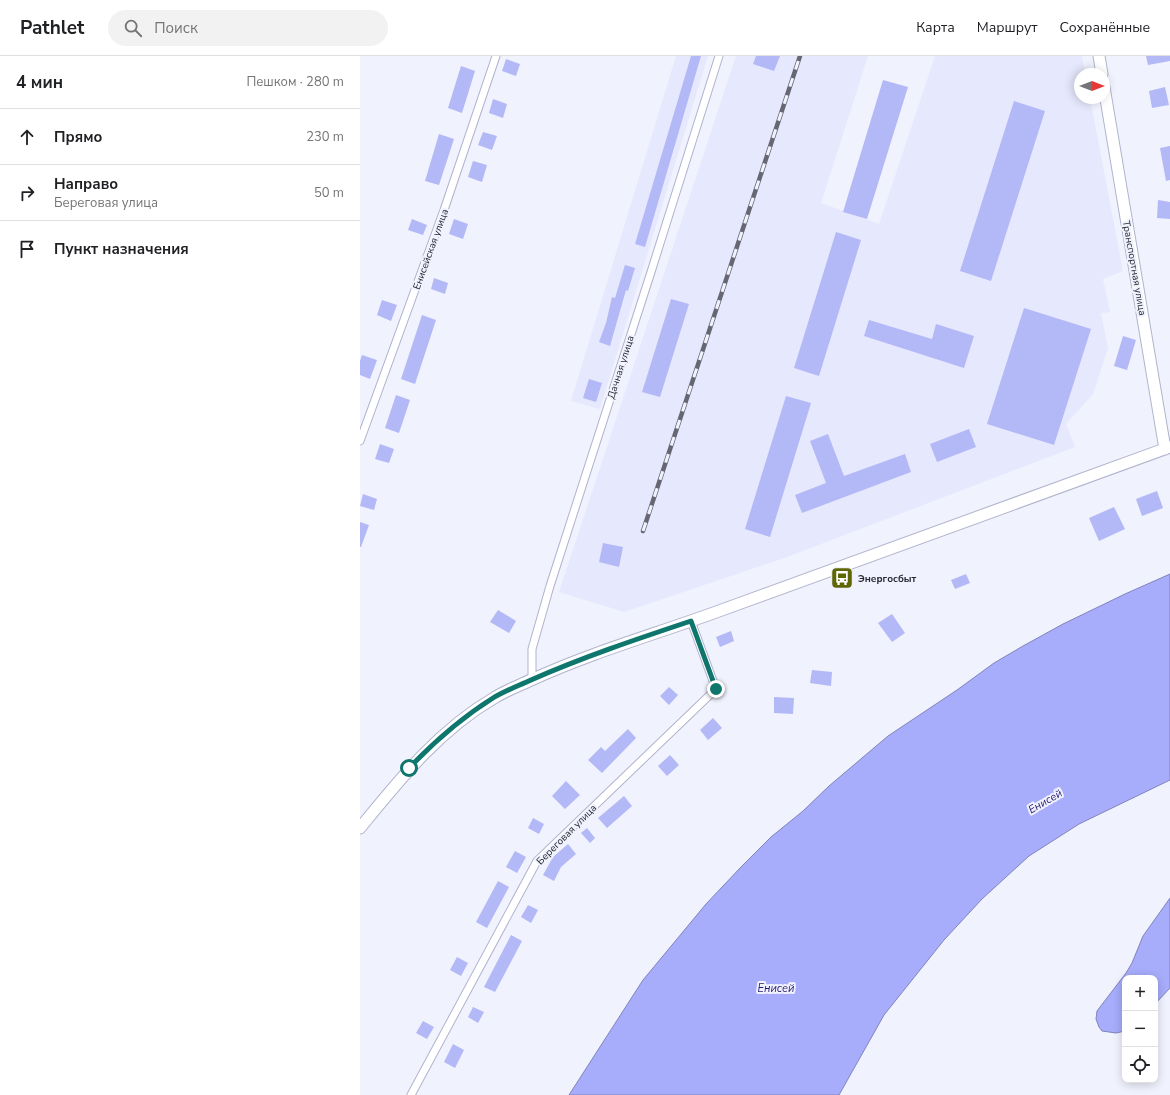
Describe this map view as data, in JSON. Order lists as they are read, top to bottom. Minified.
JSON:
{"streets":{"main road":["Транспортная улица"],"street":["Енисейская улица","Дачная улица","Береговая улица"]},"water":["Енисей"],"places":{"bus stop":["Энергосбыт"]},"north":"right","page":{"header":"Pathlet","search":"Поиск","nav":["Карта","Маршрут","Сохранённые"],"heading":["4 мин","Пешком · 280 m"],"list":[["Прямо","230 m"],["Направо","Береговая улица","50 m"],"Пункт назначения"],"map_buttons":["+","−"]}}
